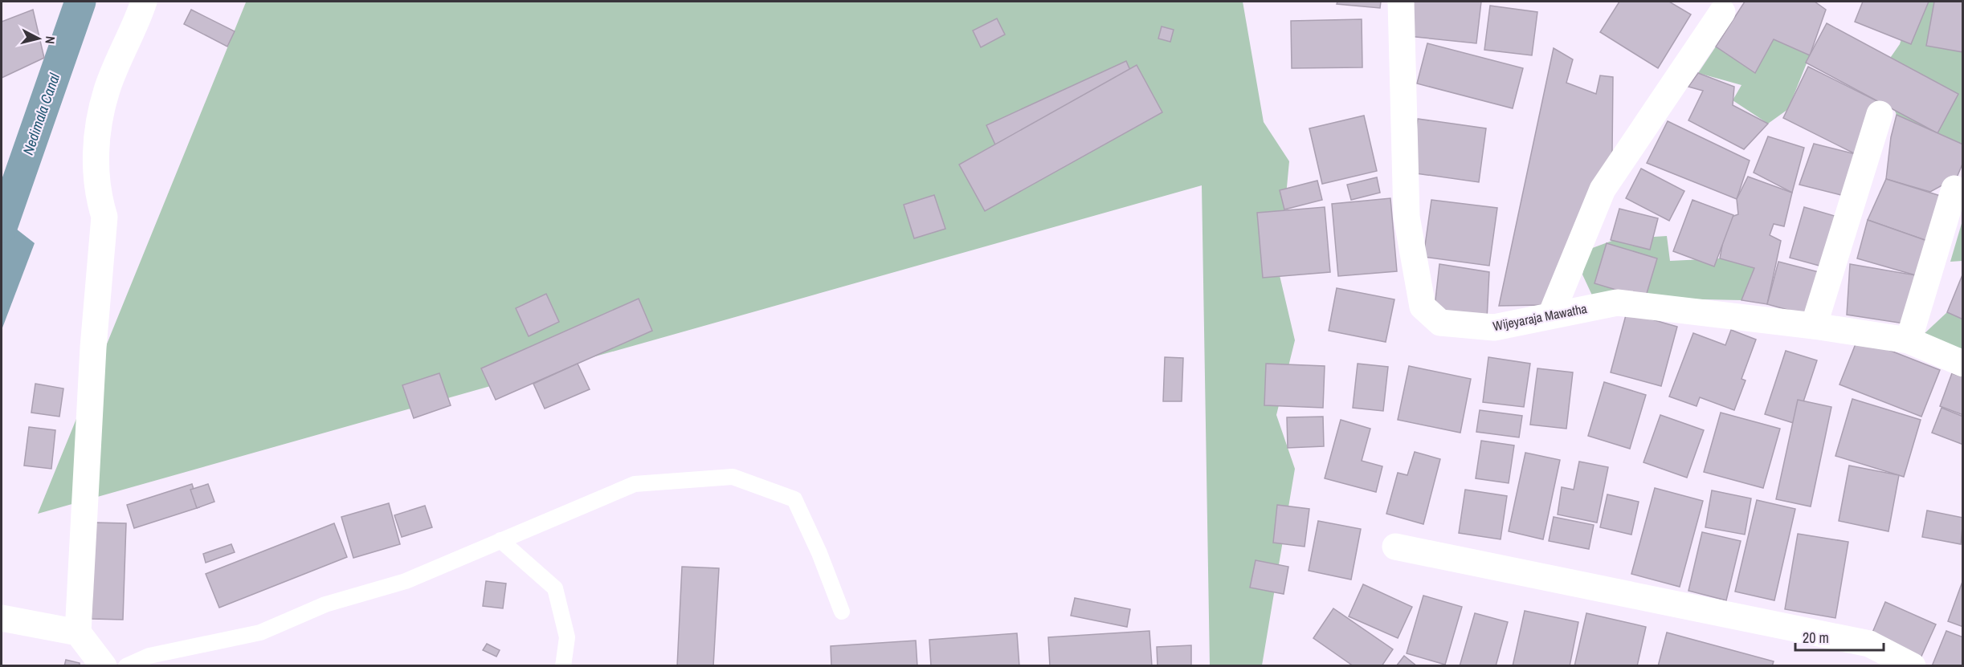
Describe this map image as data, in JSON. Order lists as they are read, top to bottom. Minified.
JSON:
{"streets":{"street":["Wijeyaraja Mawatha"]},"water":["Nedimala Canal"],"scale_bar":"20 m","north":"right"}
